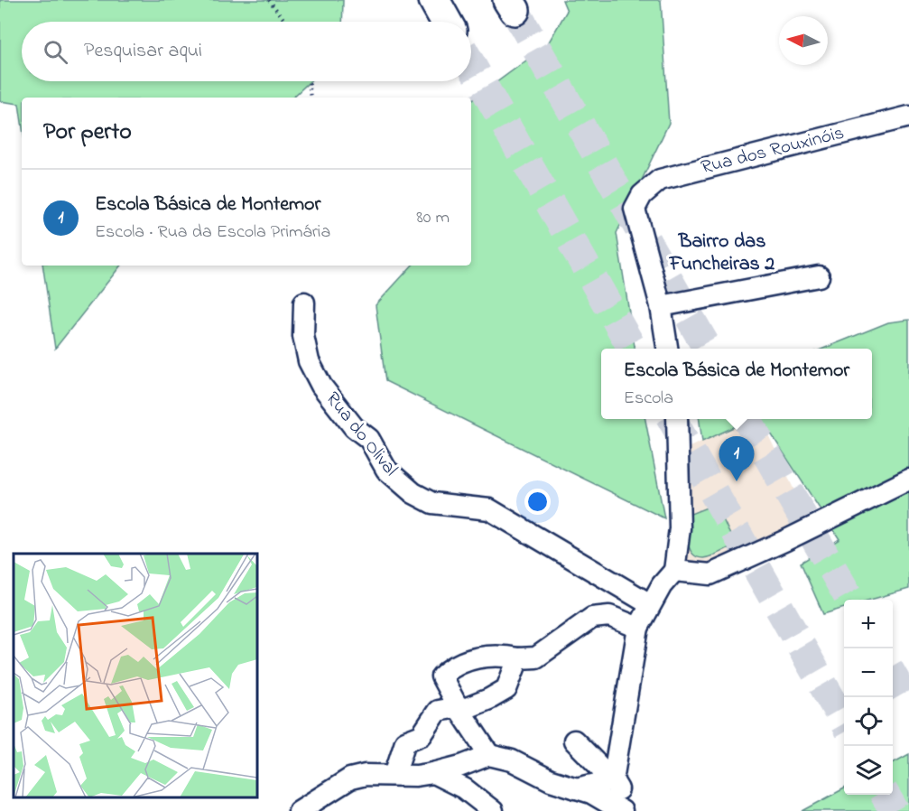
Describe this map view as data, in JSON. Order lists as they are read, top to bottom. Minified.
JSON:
{"streets":{"street":["Rua dos Rouxinóis","Rua do Olival"]},"districts":["Bairro das Funcheiras 2"],"north":"left","page":{"search":"Pesquisar aqui","heading":"Por perto","list":[{"mark":"1","name":"Escola Básica de Montemor","note":"Escola · Rua da Escola Primária","value":"80 m"}],"popup":["Escola Básica de Montemor","Escola"],"pins":"1","map_buttons":["+","−"]}}
